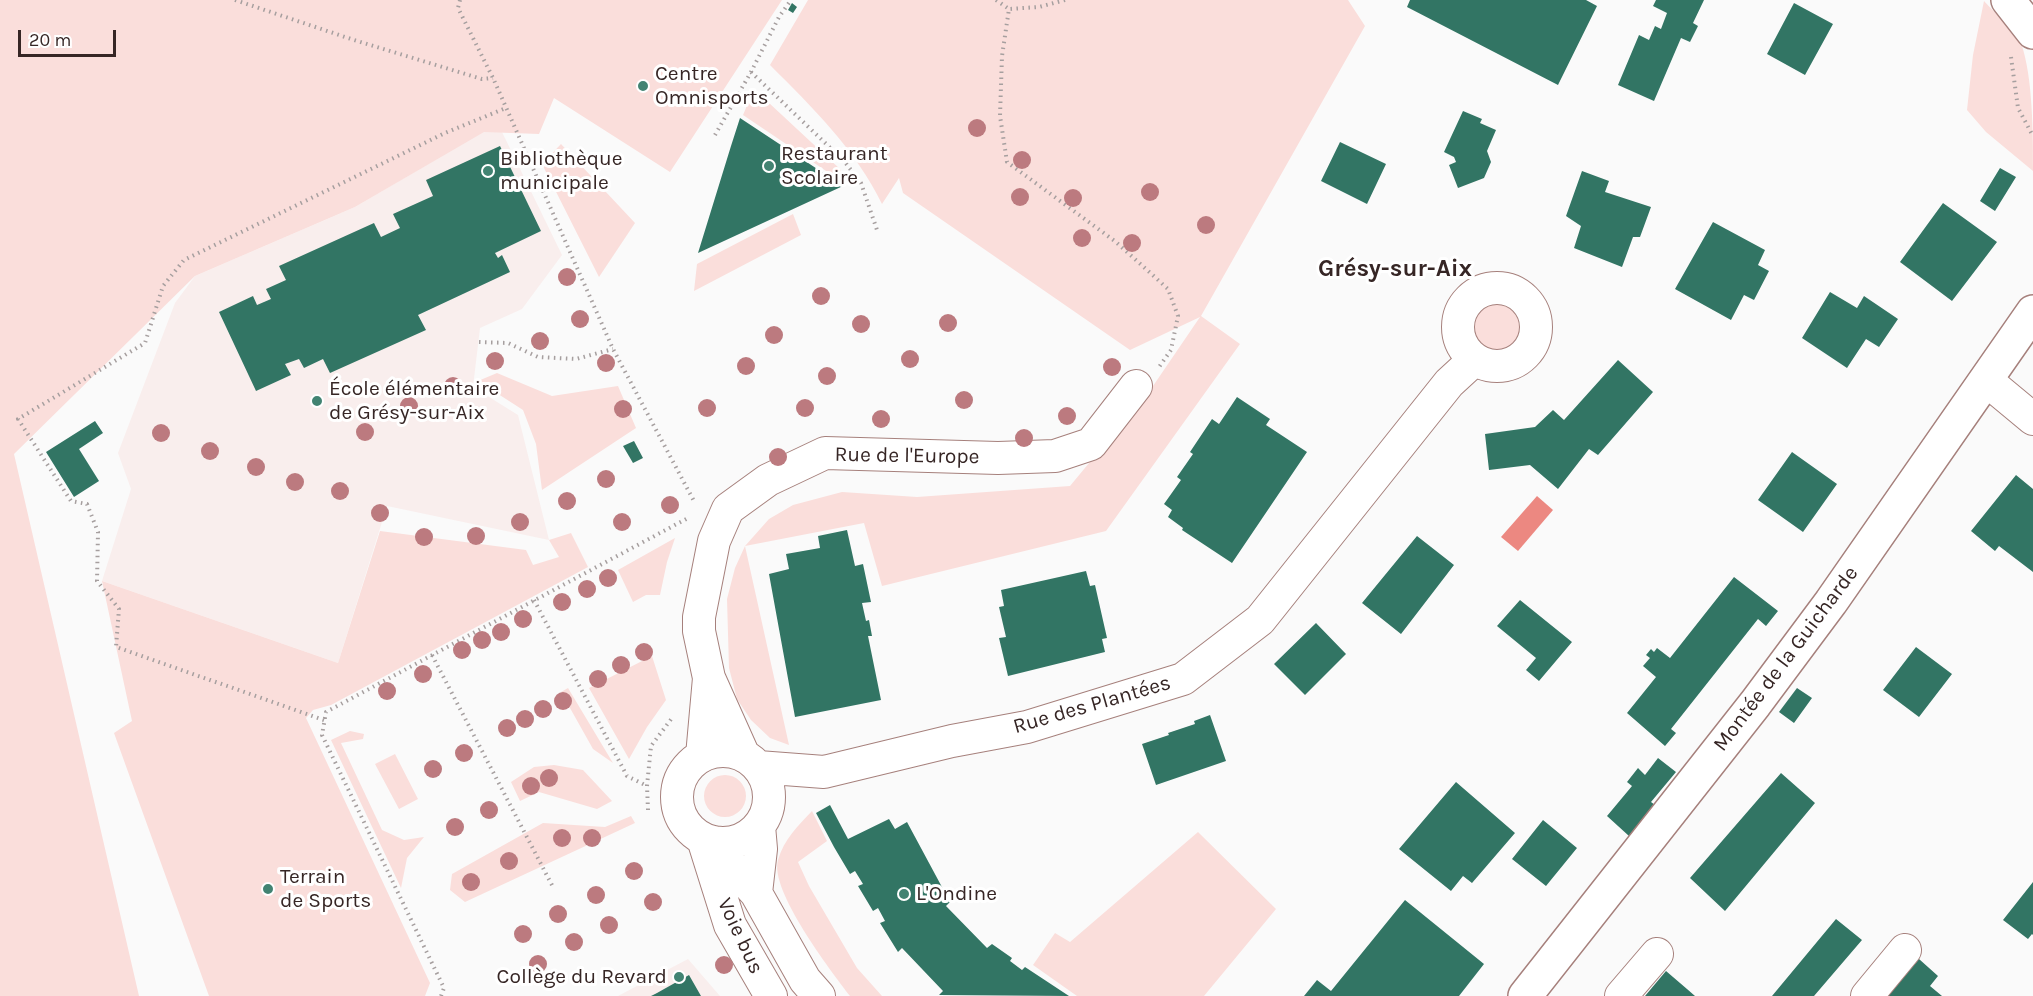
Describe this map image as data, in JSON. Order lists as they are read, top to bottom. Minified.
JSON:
{"streets":{"main road":["Montée de la Guicharde"],"street":["Rue de l'Europe","Rue des Plantées","Voie bus"]},"crossings":[["Rue de l'Europe","Rue des Plantées"],["Rue de l'Europe","Voie bus"],["Rue des Plantées","Voie bus"]],"districts":["Grésy-sur-Aix"],"places":["Centre Omnisports","Restaurant Scolaire","Bibliothèque municipale","École élémentaire de Grésy-sur-Aix","Terrain de Sports","L'Ondine","Collège du Revard"],"scale_bar":"20 m"}
